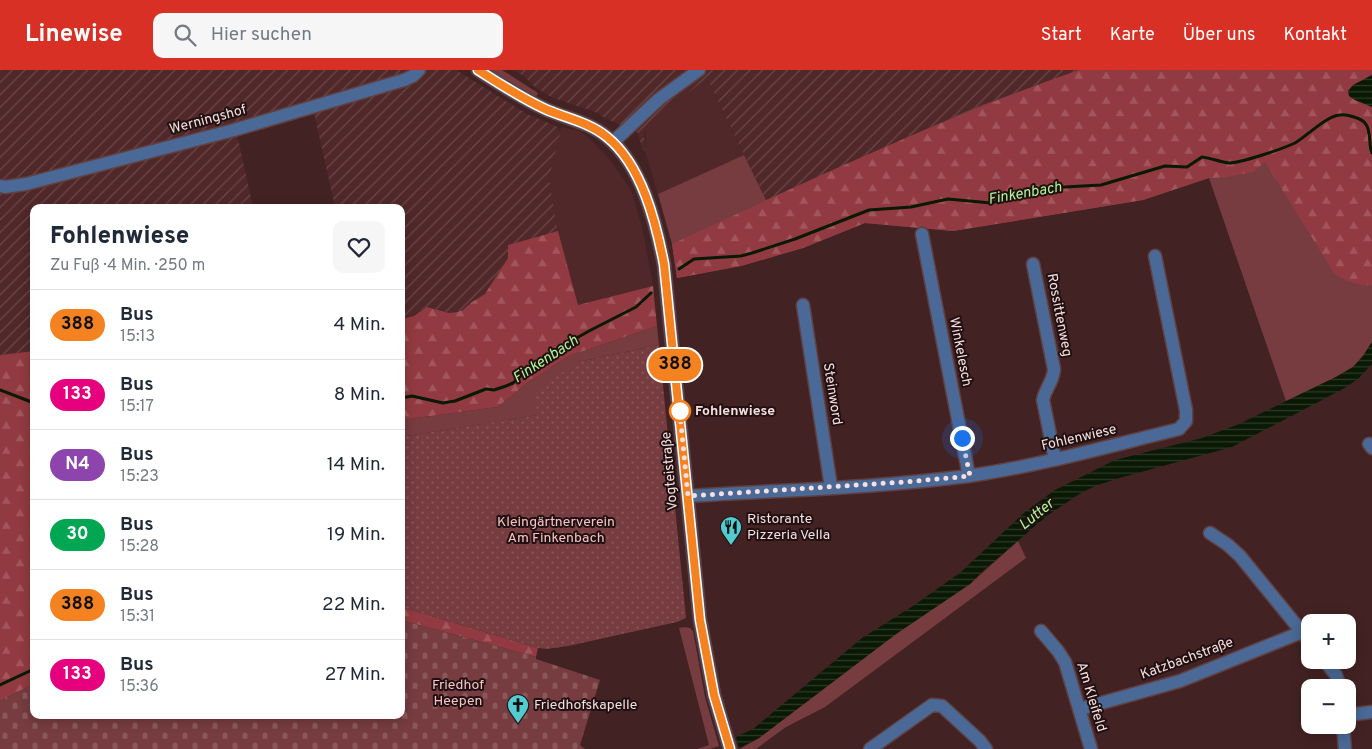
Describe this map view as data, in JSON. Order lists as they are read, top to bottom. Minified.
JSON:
{"streets":{"street":["Werningshof","Rossittenweg","Winkelesch","Steinword","Fohlenwiese","Vogteistraße","Katzbachstraße","Am Kleifeld"]},"crossings":[["Rossittenweg","Fohlenwiese"],["Winkelesch","Fohlenwiese"],["Steinword","Fohlenwiese"],["Fohlenwiese","Vogteistraße"],["Katzbachstraße","Am Kleifeld"]],"water":["Finkenbach","Lutter"],"parks":["Kleingärtnerverein Am Finkenbach","Friedhof Heepen"],"places":{"other":["Fohlenwiese"],"restaurant":["Ristorante Pizzeria Vella"],"church":["Friedhofskapelle"]},"lines":["bus line 388"],"page":{"header":"Linewise","search":"Hier suchen","nav":["Start","Karte","Über uns","Kontakt"],"on_map":"388","heading":["Fohlenwiese","Zu Fuß · 4 Min. · 250 m"],"list":[{"mark":"388","name":"Bus","note":"15:13","value":"4 Min."},{"mark":"133","name":"Bus","note":"15:17","value":"8 Min."},{"mark":"N4","name":"Bus","note":"15:23","value":"14 Min."},{"mark":"30","name":"Bus","note":"15:28","value":"19 Min."},{"mark":"388","name":"Bus","note":"15:31","value":"22 Min."},{"mark":"133","name":"Bus","note":"15:36","value":"27 Min."}],"map_buttons":["+","−"]}}
